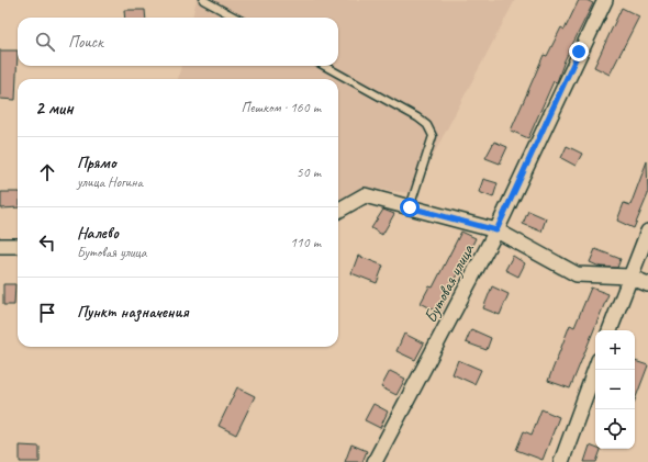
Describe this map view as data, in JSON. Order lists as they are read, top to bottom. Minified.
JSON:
{"streets":{"street":["Бутовая улица"]},"page":{"search":"Поиск","heading":["2 мин","Пешком · 160 m"],"list":[["Прямо","улица Ногина","50 m"],["Налево","Бутовая улица","110 m"],"Пункт назначения"],"map_buttons":["+","−"]}}
